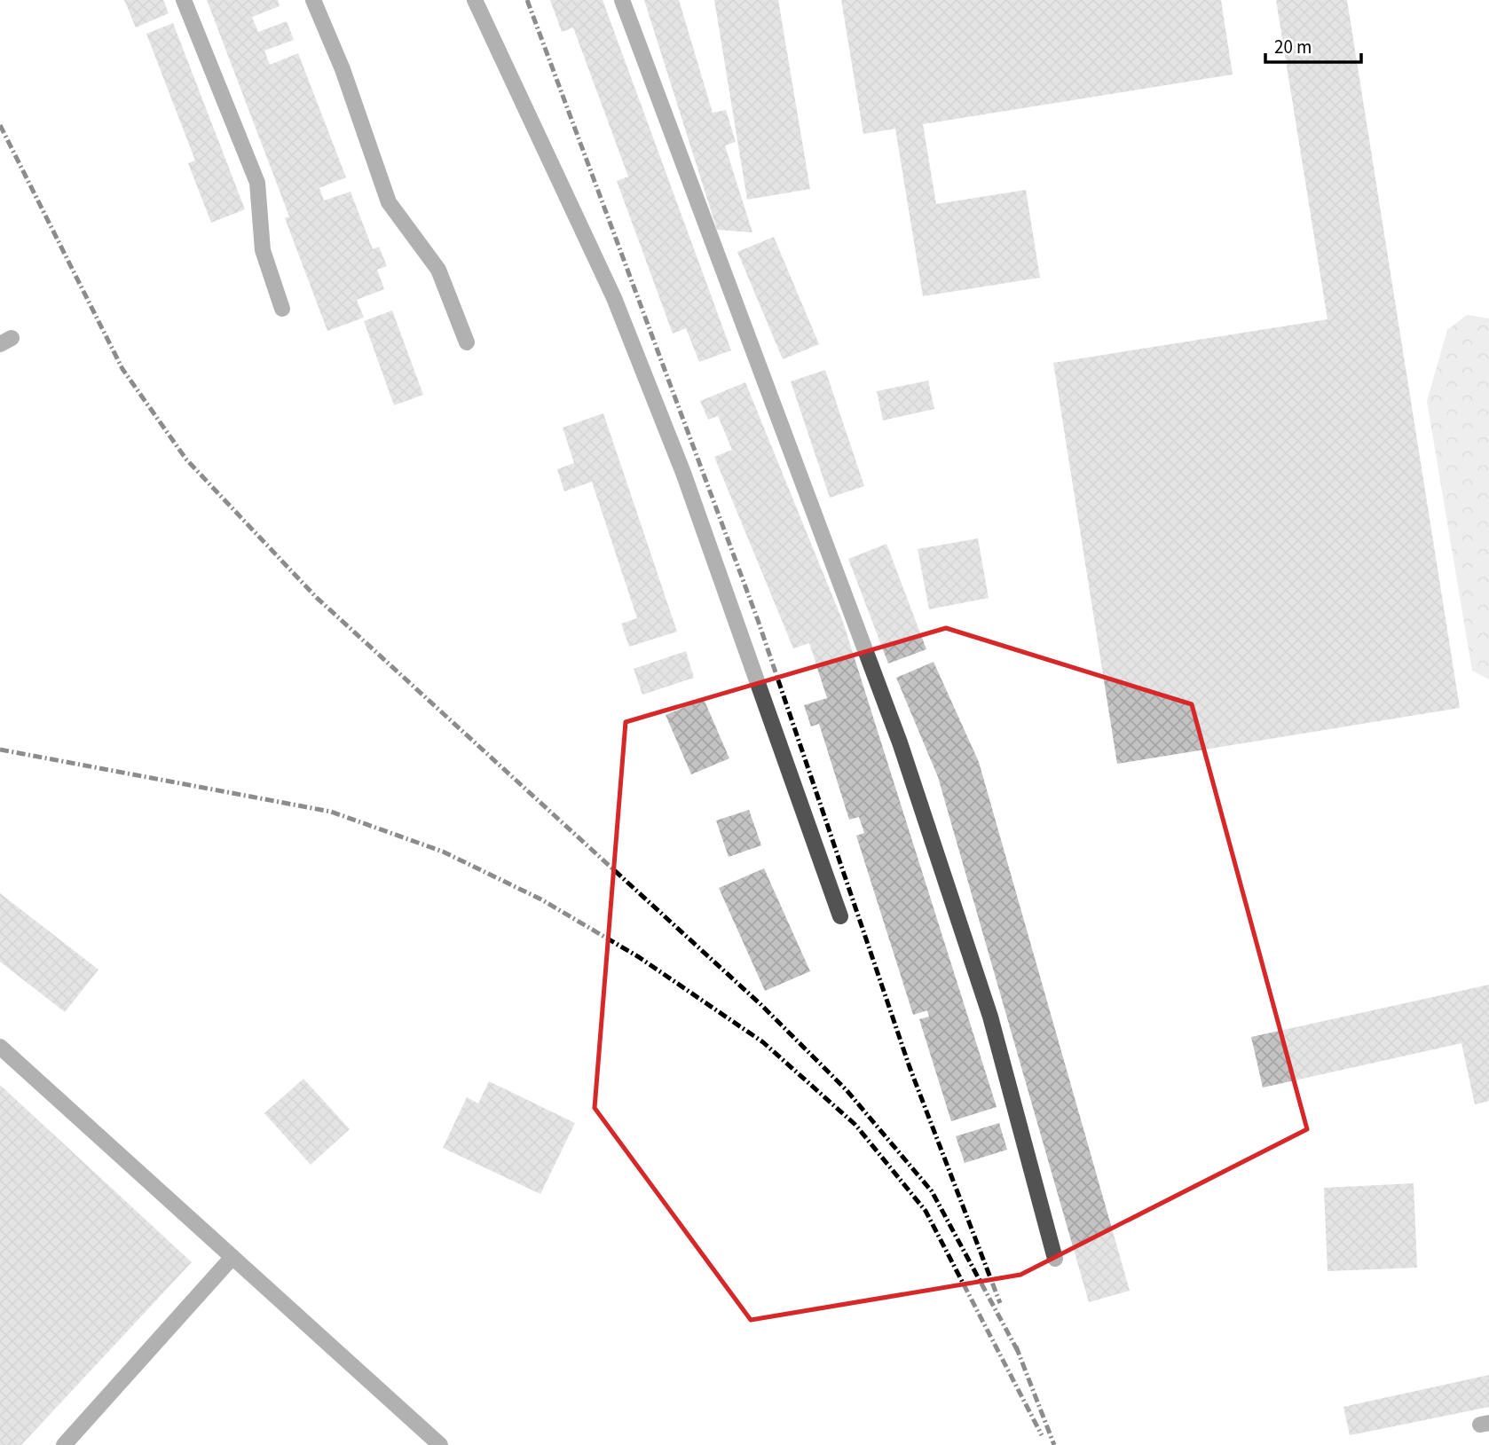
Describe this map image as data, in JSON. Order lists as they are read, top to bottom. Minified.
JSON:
{"scale_bar":"20 m"}
